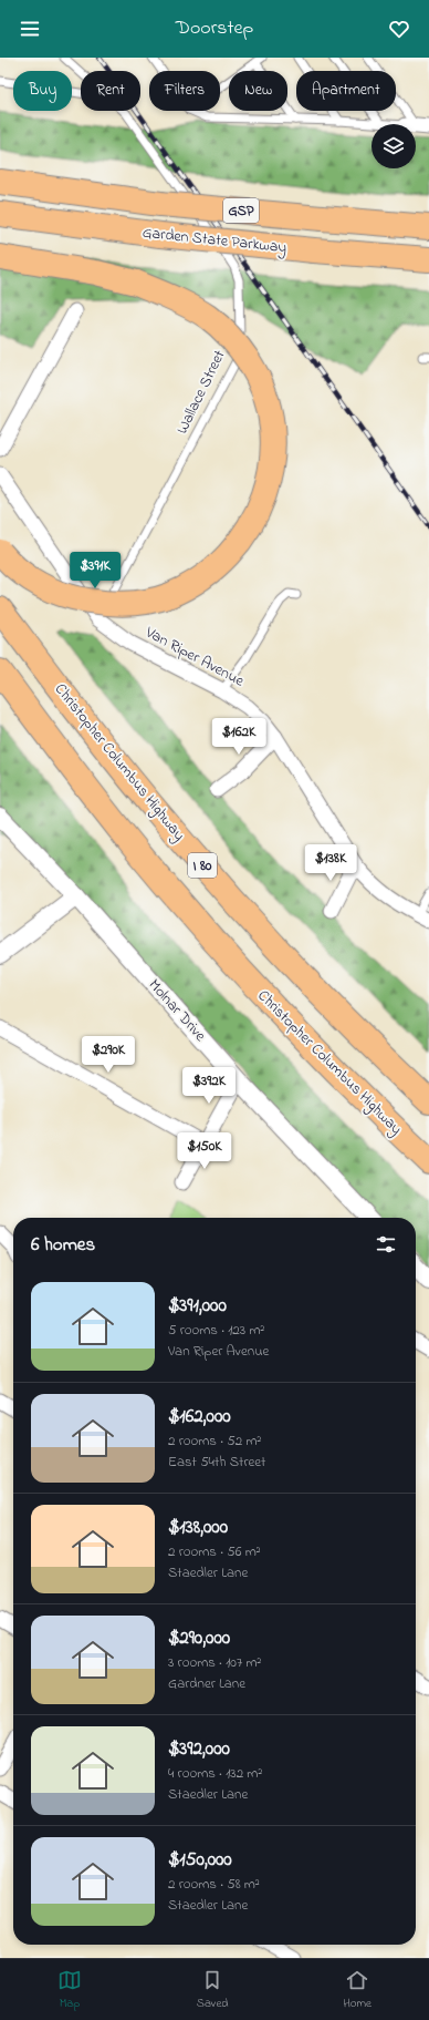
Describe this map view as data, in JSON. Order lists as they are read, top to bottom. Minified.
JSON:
{"streets":{"highway":["GSP","Garden State Parkway","Christopher Columbus Highway","I 80"],"street":["Van Riper Avenue","Molnar Drive"],"lane":["Wallace Street"]},"crossings":[["Wallace Street","Van Riper Avenue"]],"page":{"header":"Doorstep","chip":["Buy","Rent","Filters","New","Apartment"],"price":["$391K","$162K","$138K","$290K","$392K","$150K"],"heading":"6 homes","list":[{"name":"$391,000","note":"5 rooms · 123 m² · Van Riper Avenue"},{"name":"$162,000","note":"2 rooms · 52 m² · East 54th Street"},{"name":"$138,000","note":"2 rooms · 56 m² · Staedler Lane"},{"name":"$290,000","note":"3 rooms · 107 m² · Gardner Lane"},{"name":"$392,000","note":"4 rooms · 132 m² · Staedler Lane"},{"name":"$150,000","note":"2 rooms · 58 m² · Staedler Lane"}],"tabs":["Map","Saved","Home"]}}
